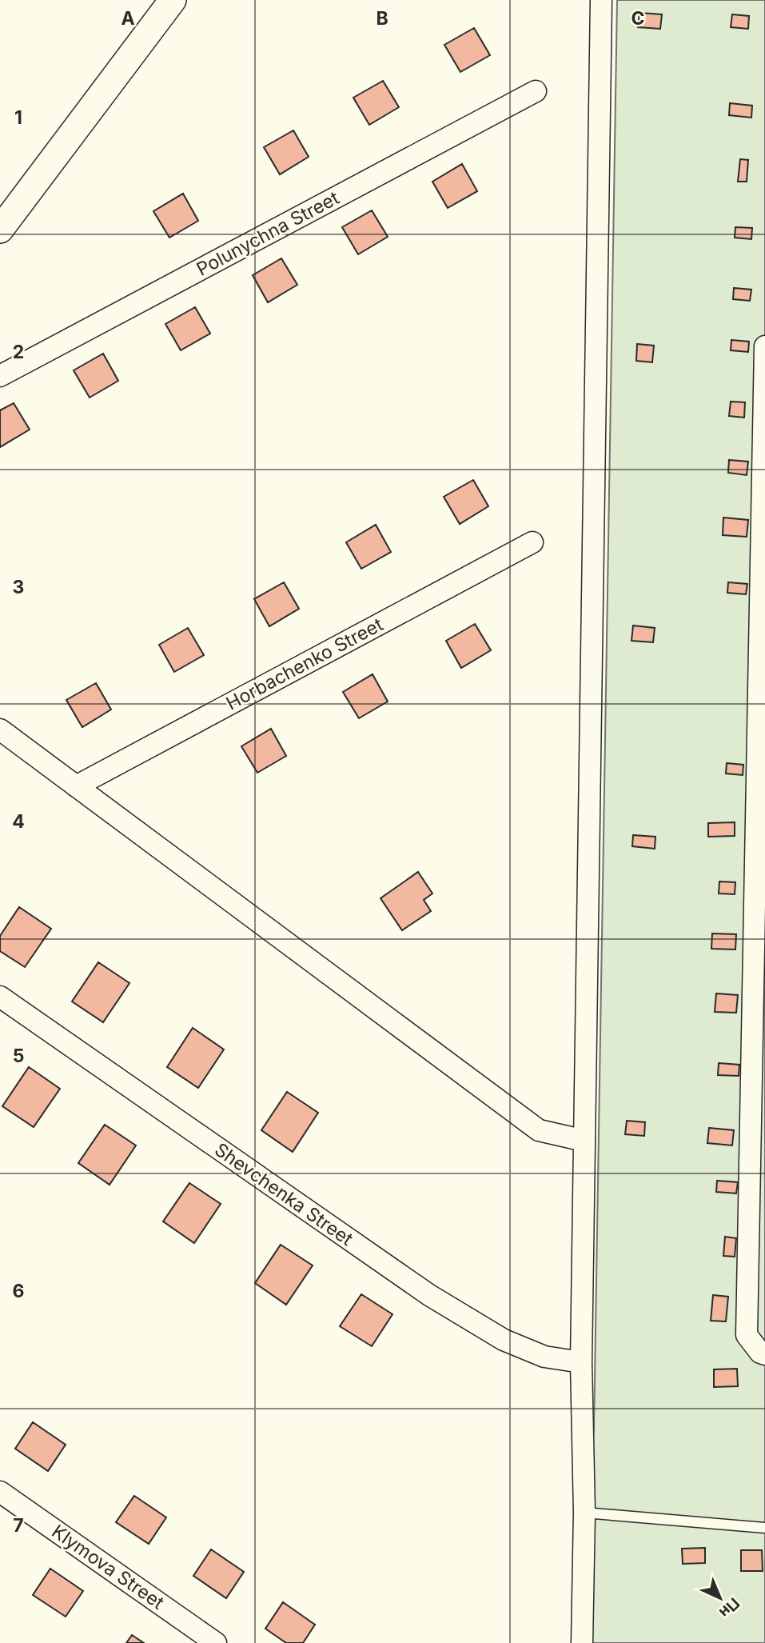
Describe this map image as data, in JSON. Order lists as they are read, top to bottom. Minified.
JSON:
{"streets":{"street":["Polunychna Street","Horbachenko Street","Shevchenka Street","Klymova Street"]},"north":"bottom right","grid":{"columns":["A","B","C"],"rows":["1","2","3","4","5","6","7"]}}
